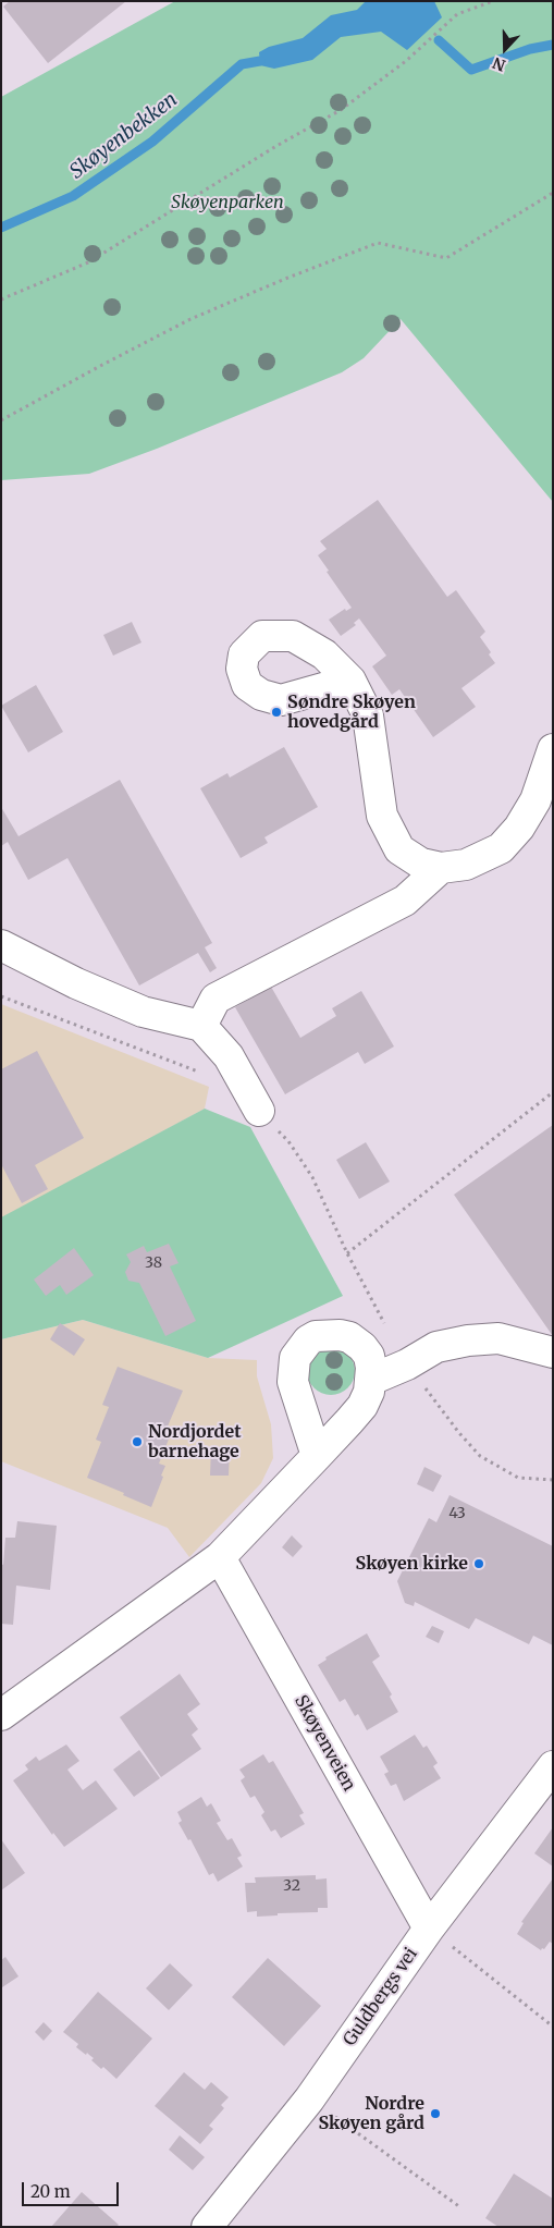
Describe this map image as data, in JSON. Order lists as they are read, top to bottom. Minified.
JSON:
{"streets":{"street":["Skøyenveien","Guldbergs vei"]},"crossings":[["Skøyenveien","Guldbergs vei"]],"water":["Skøyenbekken"],"parks":["Skøyenparken"],"places":["Søndre Skøyen hovedgård","Nordjordet barnehage","Skøyen kirke","Nordre Skøyen gård"],"house_numbers":["38","43","32"],"scale_bar":"20 m","north":"bottom"}
